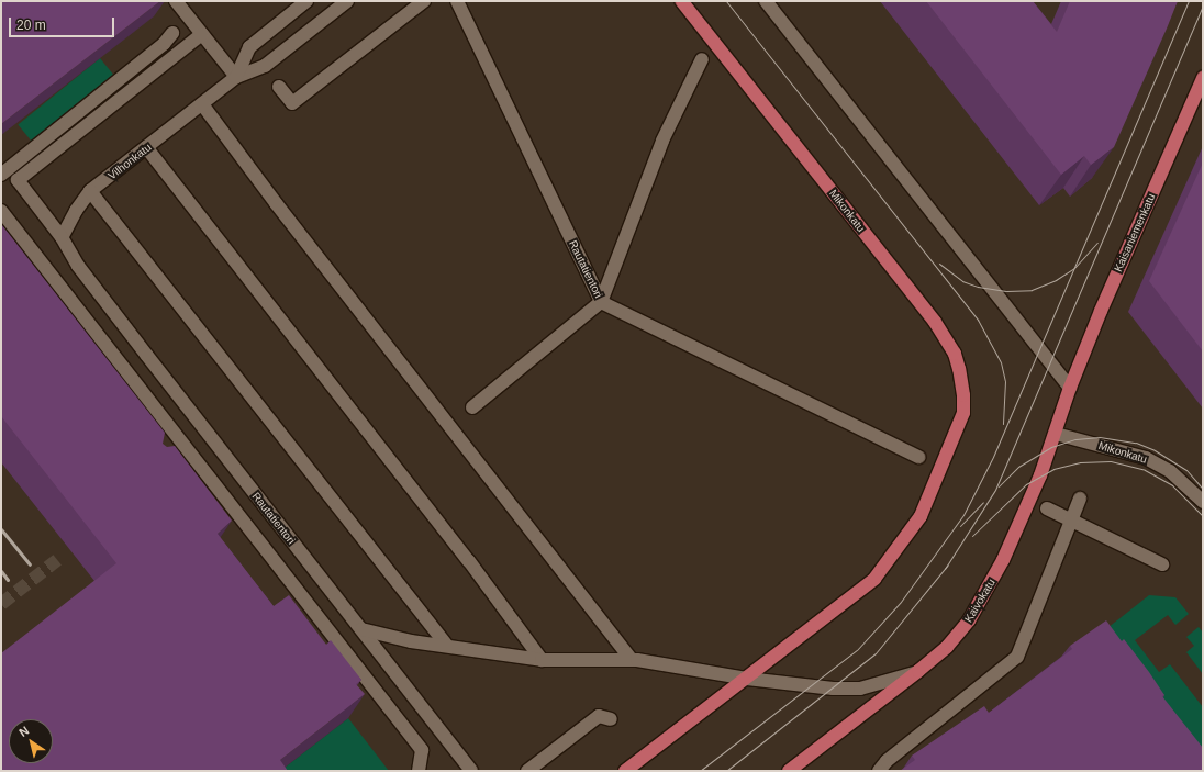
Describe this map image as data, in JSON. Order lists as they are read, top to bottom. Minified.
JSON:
{"streets":{"main road":["Mikonkatu","Kaisaniemenkatu","Kaivokatu"],"street":["Vilhonkatu","Rautatientori"]},"crossings":[["Vilhonkatu","Rautatientori"],["Mikonkatu","Kaivokatu"],["Kaisaniemenkatu","Kaivokatu"]],"scale_bar":"20 m","north":"top left"}
